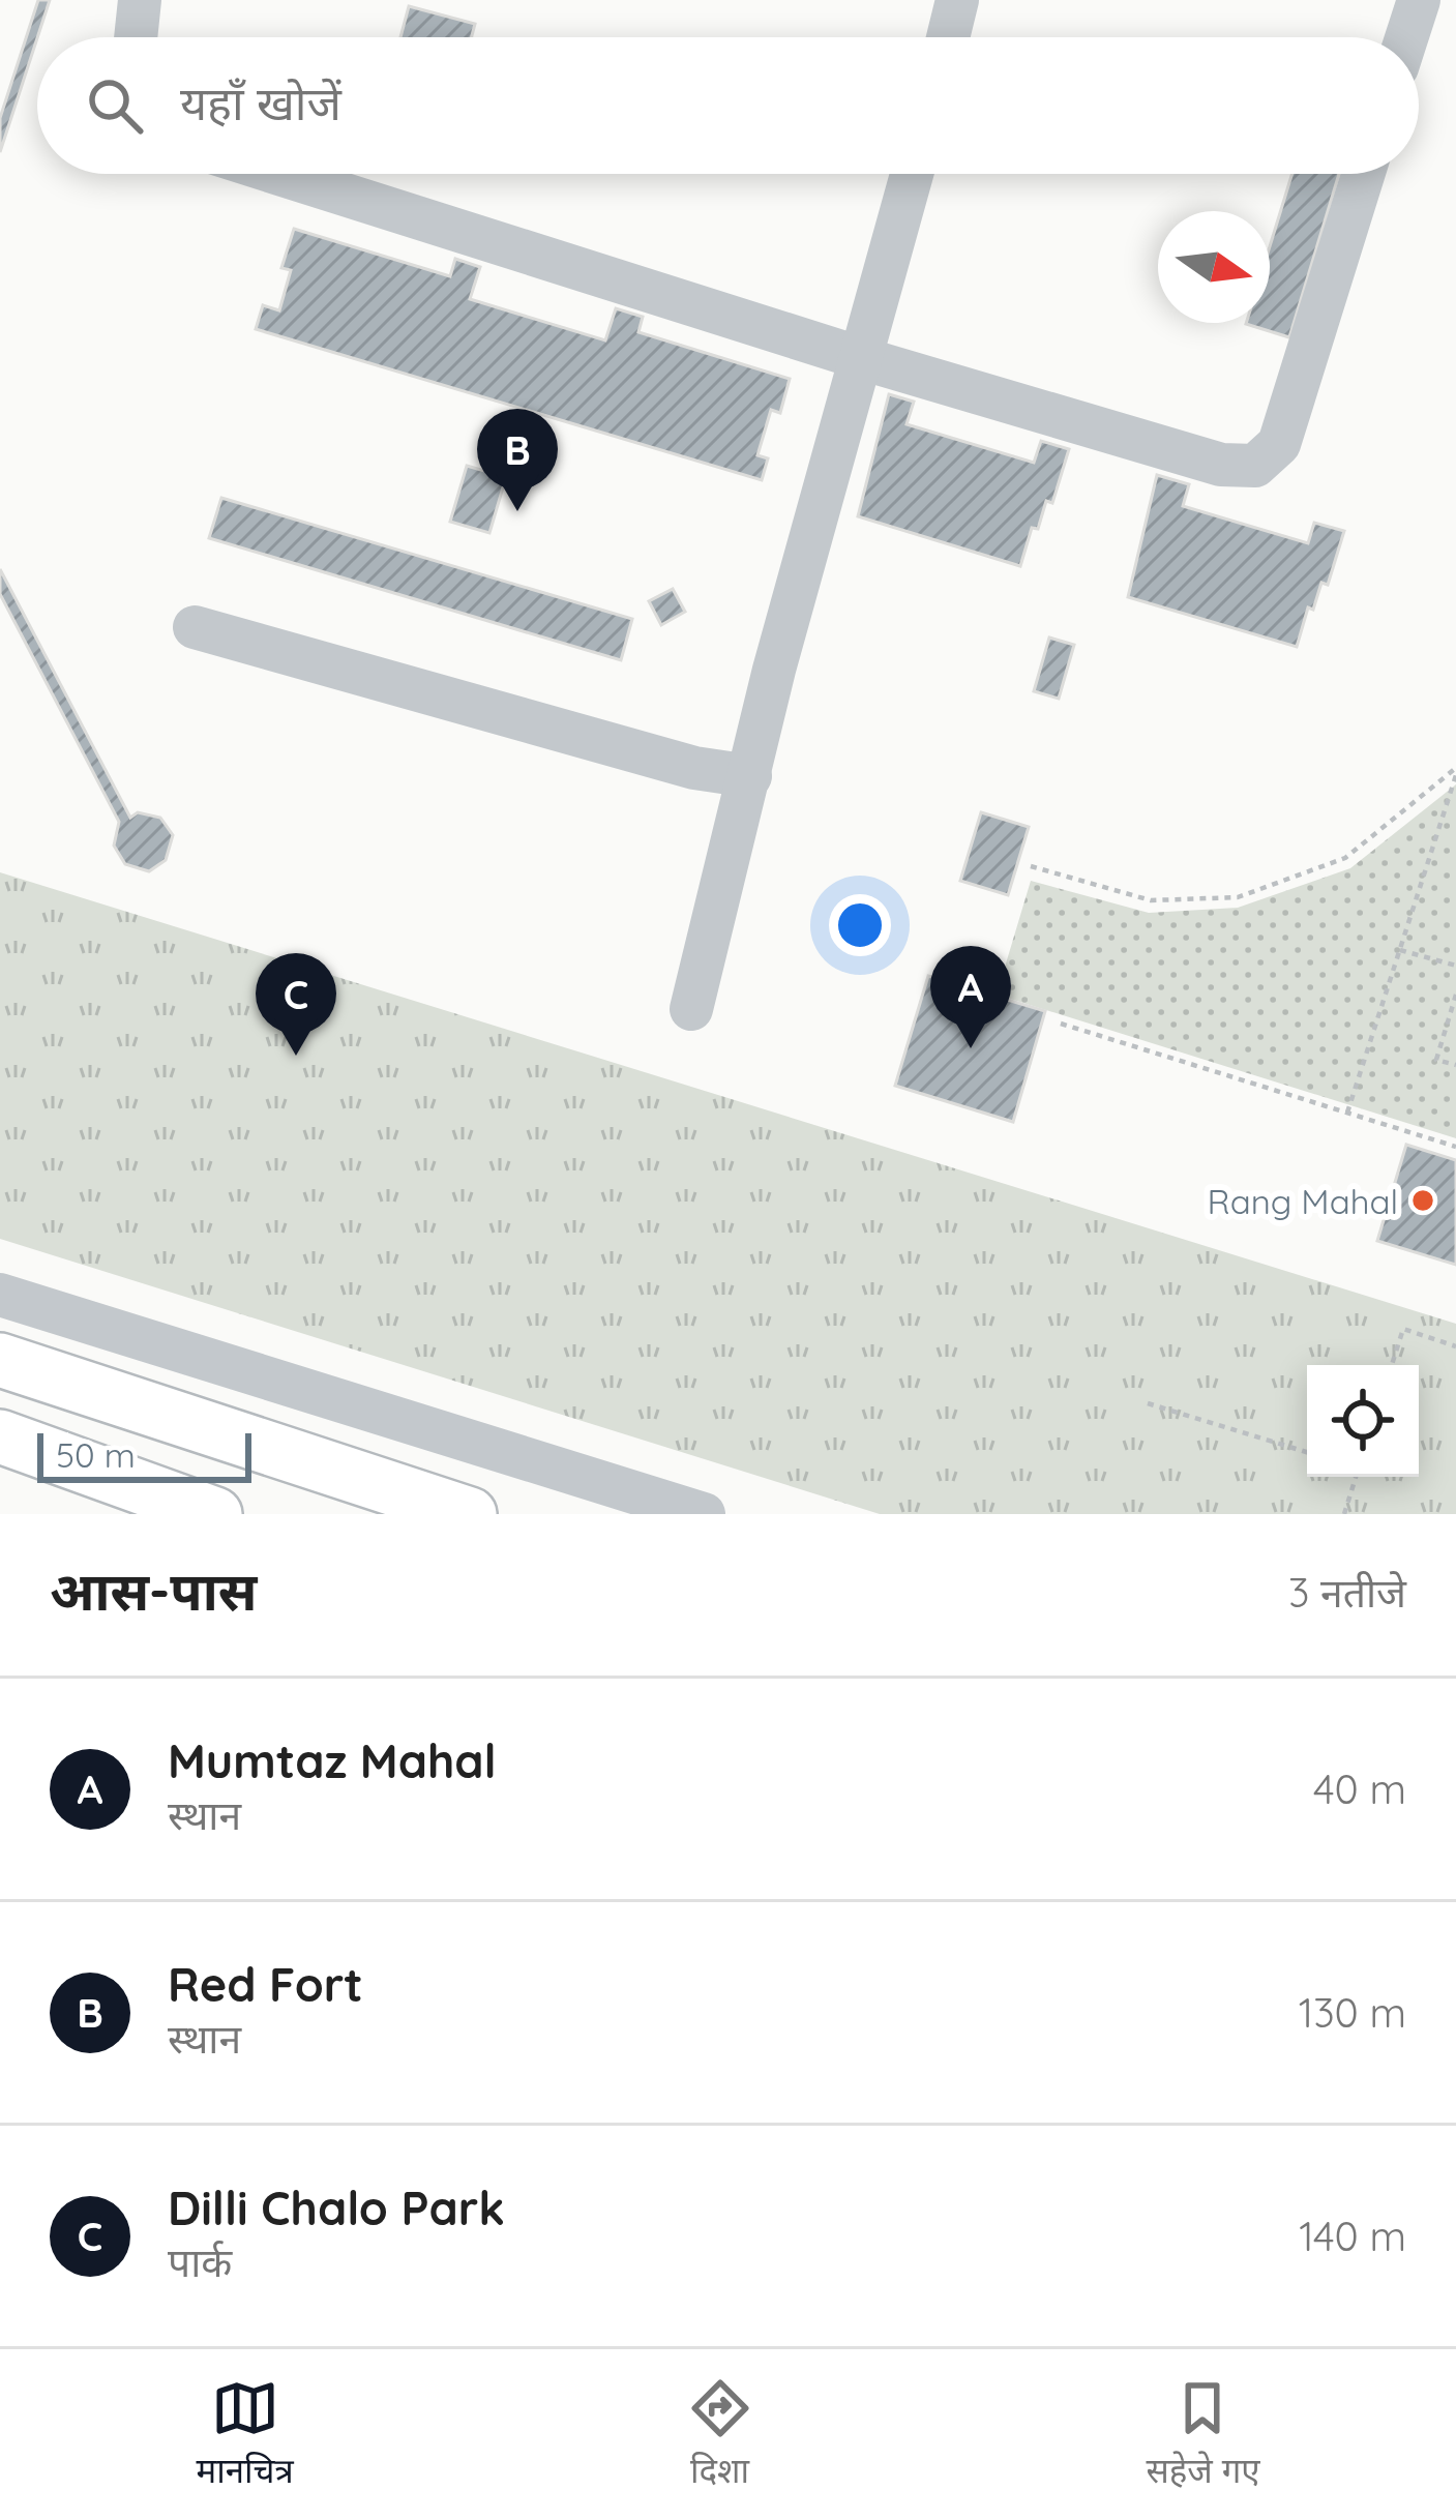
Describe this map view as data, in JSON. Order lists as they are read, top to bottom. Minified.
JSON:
{"places":["Rang Mahal"],"scale_bar":"50 m","north":"right","page":{"search":"यहाँ खोजें","pins":["B","A","C"],"scale":"50 m","heading":["आस-पास","3 नतीजे"],"list":[{"mark":"A","name":"Mumtaz Mahal","note":"स्थान","value":"40 m"},{"mark":"B","name":"Red Fort","note":"स्थान","value":"130 m"},{"mark":"C","name":"Dilli Chalo Park","note":"पार्क","value":"140 m"}],"nav":["मानचित्र","दिशा","सहेजे गए"]}}
